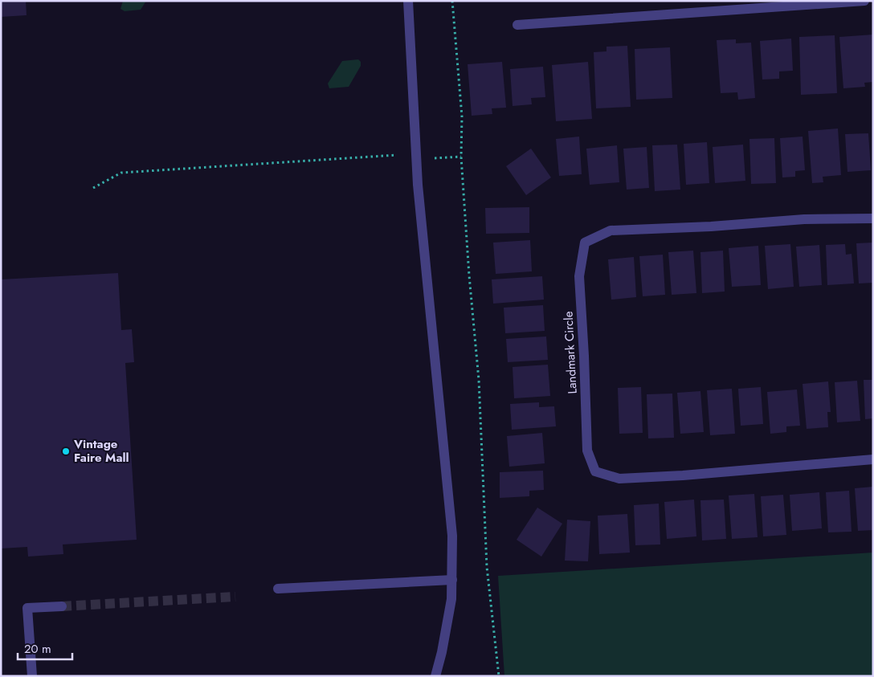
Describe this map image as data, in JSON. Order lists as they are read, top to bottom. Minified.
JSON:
{"streets":{"street":["Landmark Circle"]},"places":["Vintage Faire Mall"],"scale_bar":"20 m"}
